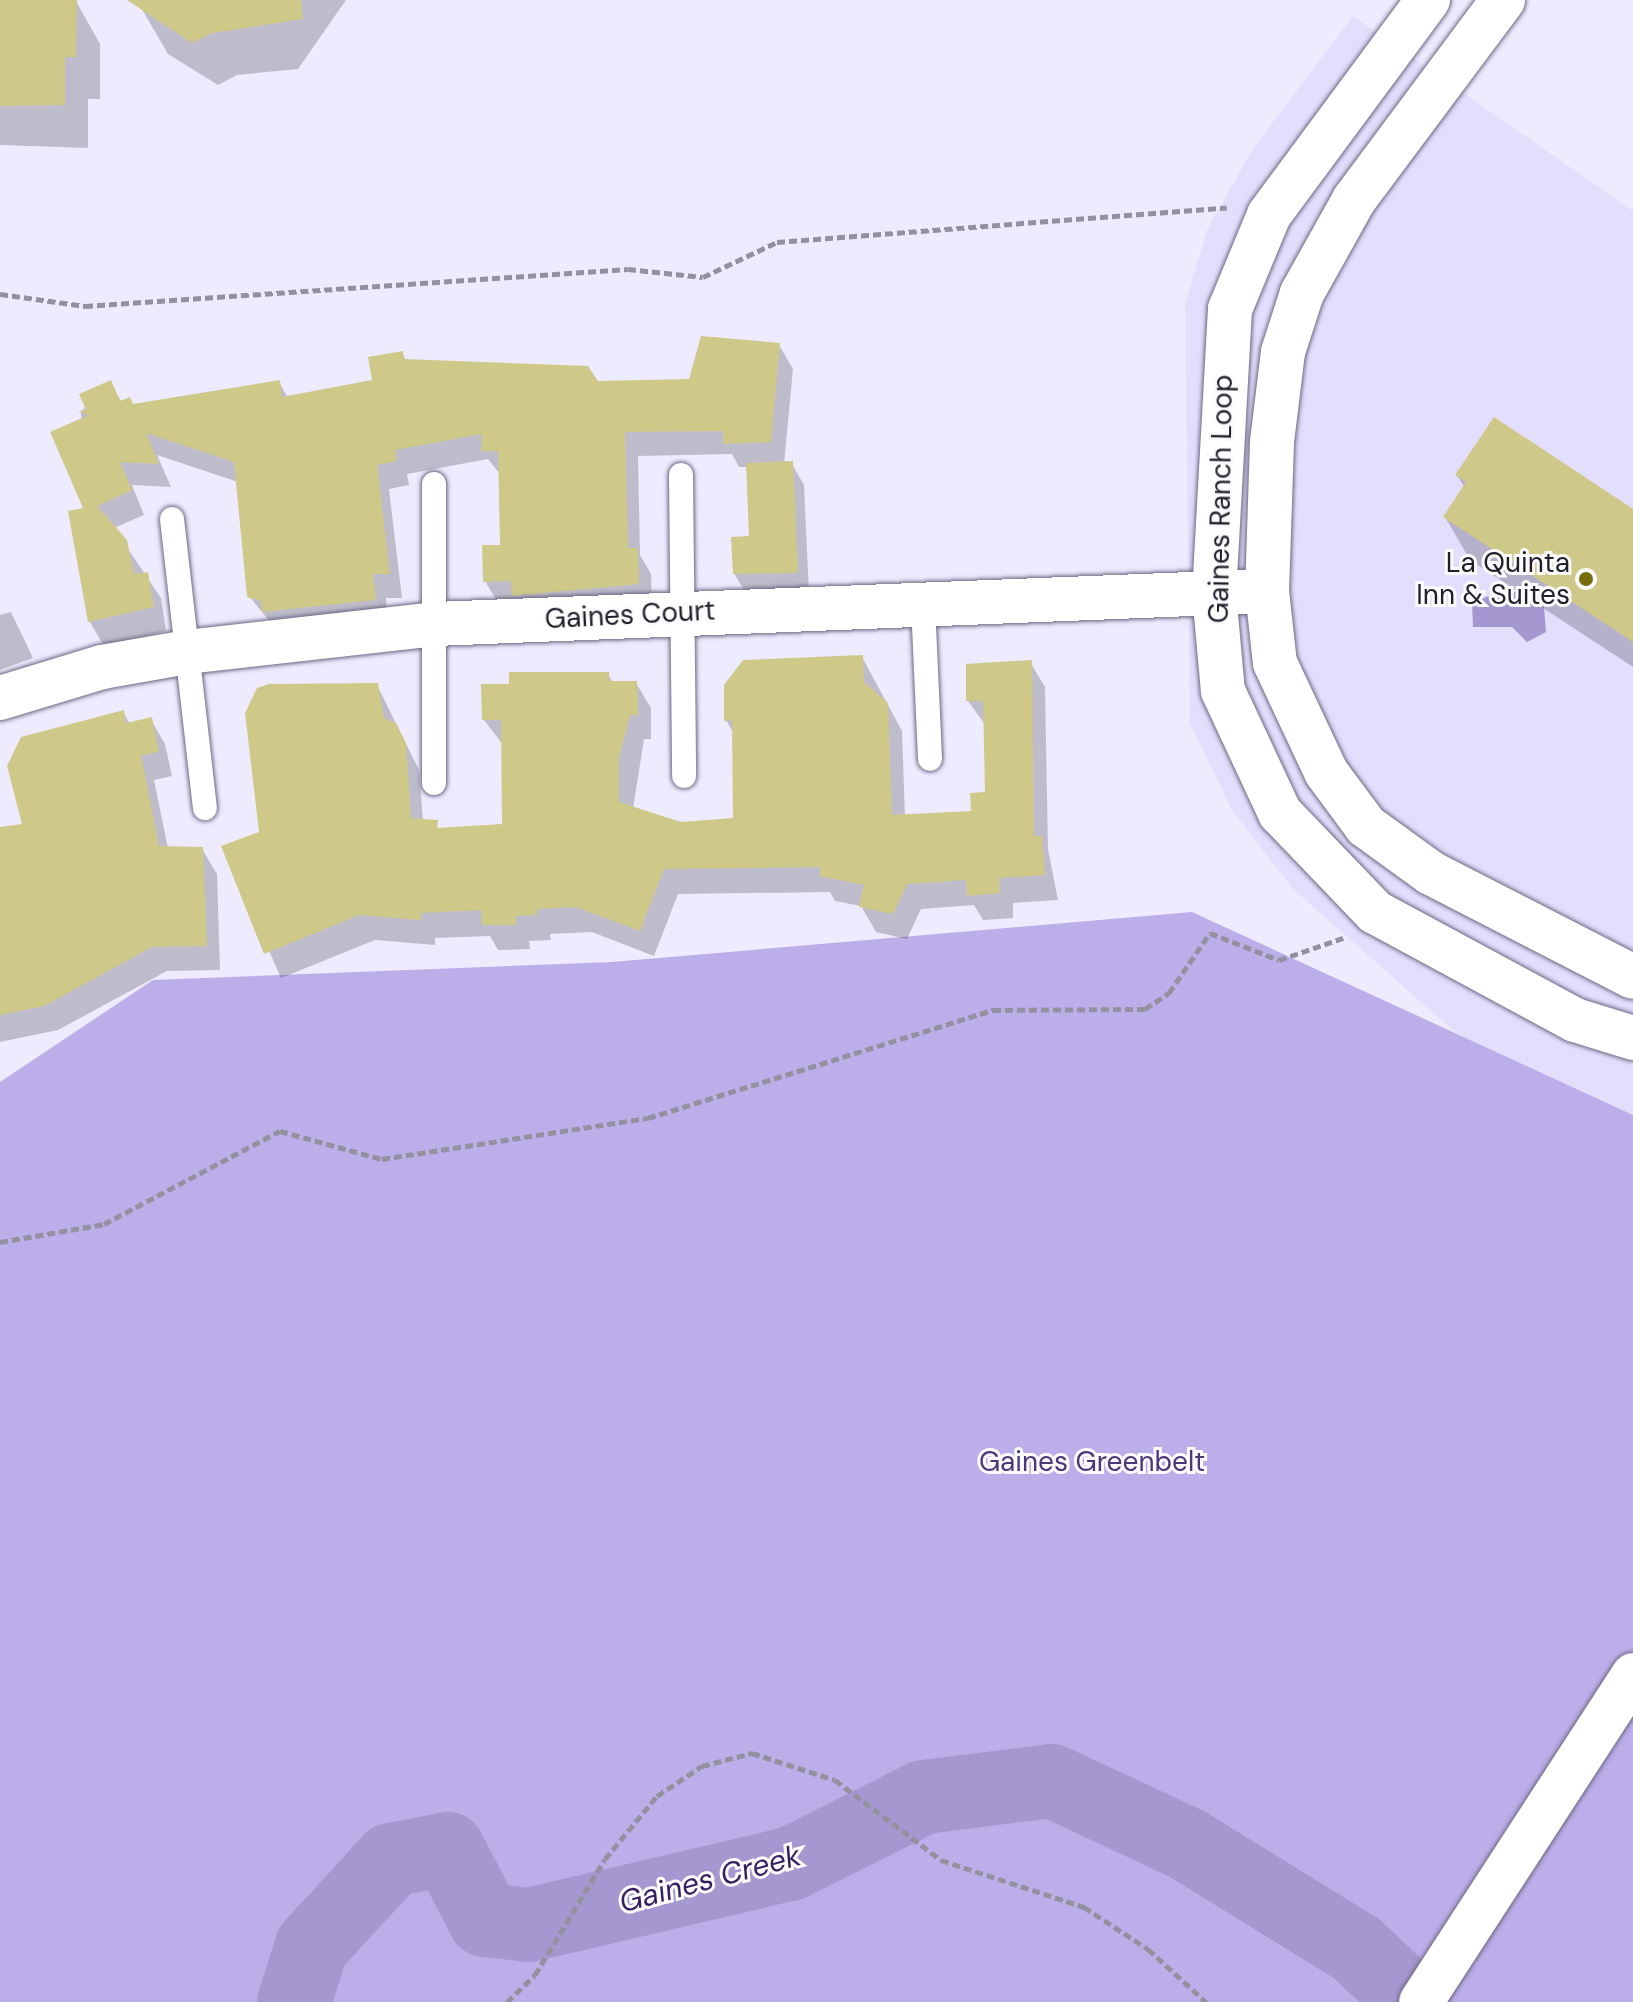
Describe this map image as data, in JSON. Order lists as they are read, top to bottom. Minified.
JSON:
{"streets":{"street":["Gaines Ranch Loop","Gaines Court"]},"crossings":[["Gaines Ranch Loop","Gaines Court"]],"water":["Gaines Creek"],"parks":["Gaines Greenbelt"],"places":["La Quinta Inn & Suites"]}
